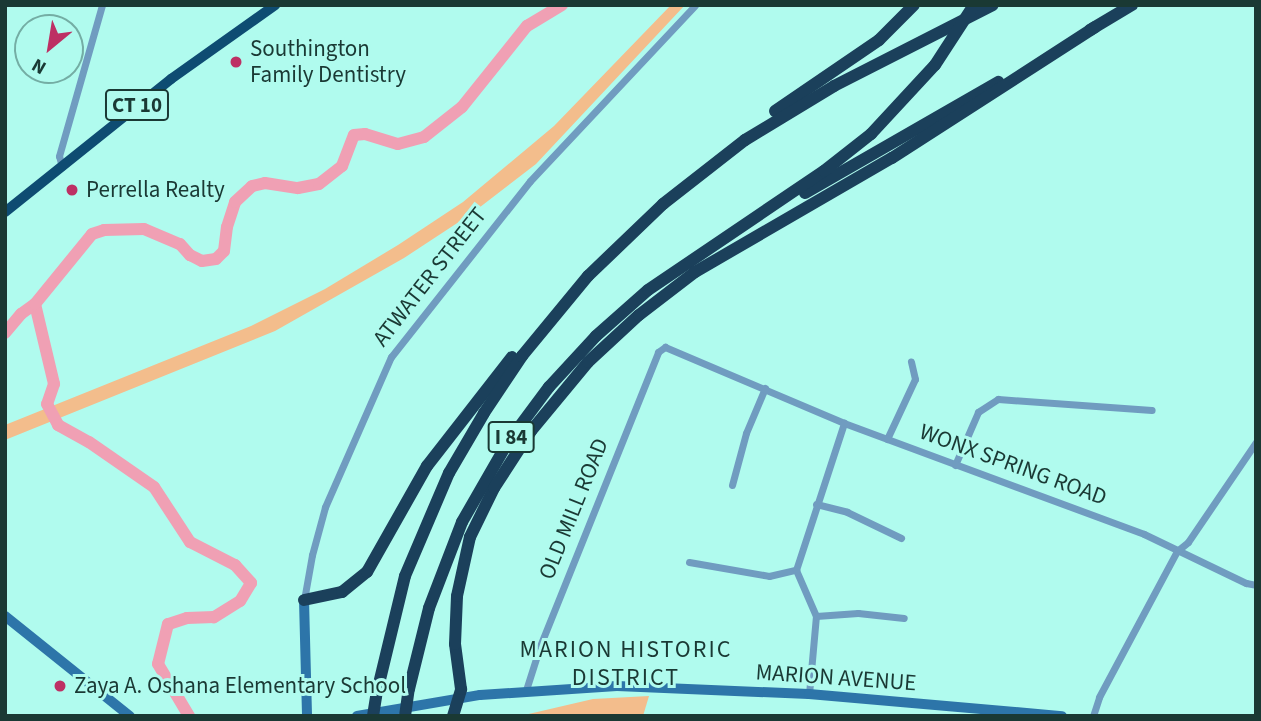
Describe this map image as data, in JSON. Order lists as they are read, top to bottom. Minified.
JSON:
{"streets":{"highway":["CT 10","I 84"],"main road":["ATWATER STREET","MARION AVENUE"],"street":["WONX SPRING ROAD","OLD MILL ROAD"]},"crossings":[["WONX SPRING ROAD","OLD MILL ROAD"],["OLD MILL ROAD","MARION AVENUE"]],"districts":["MARION HISTORIC DISTRICT"],"places":["Southington Family Dentistry","Perrella Realty","Zaya A. Oshana Elementary School"],"north":"bottom left"}
